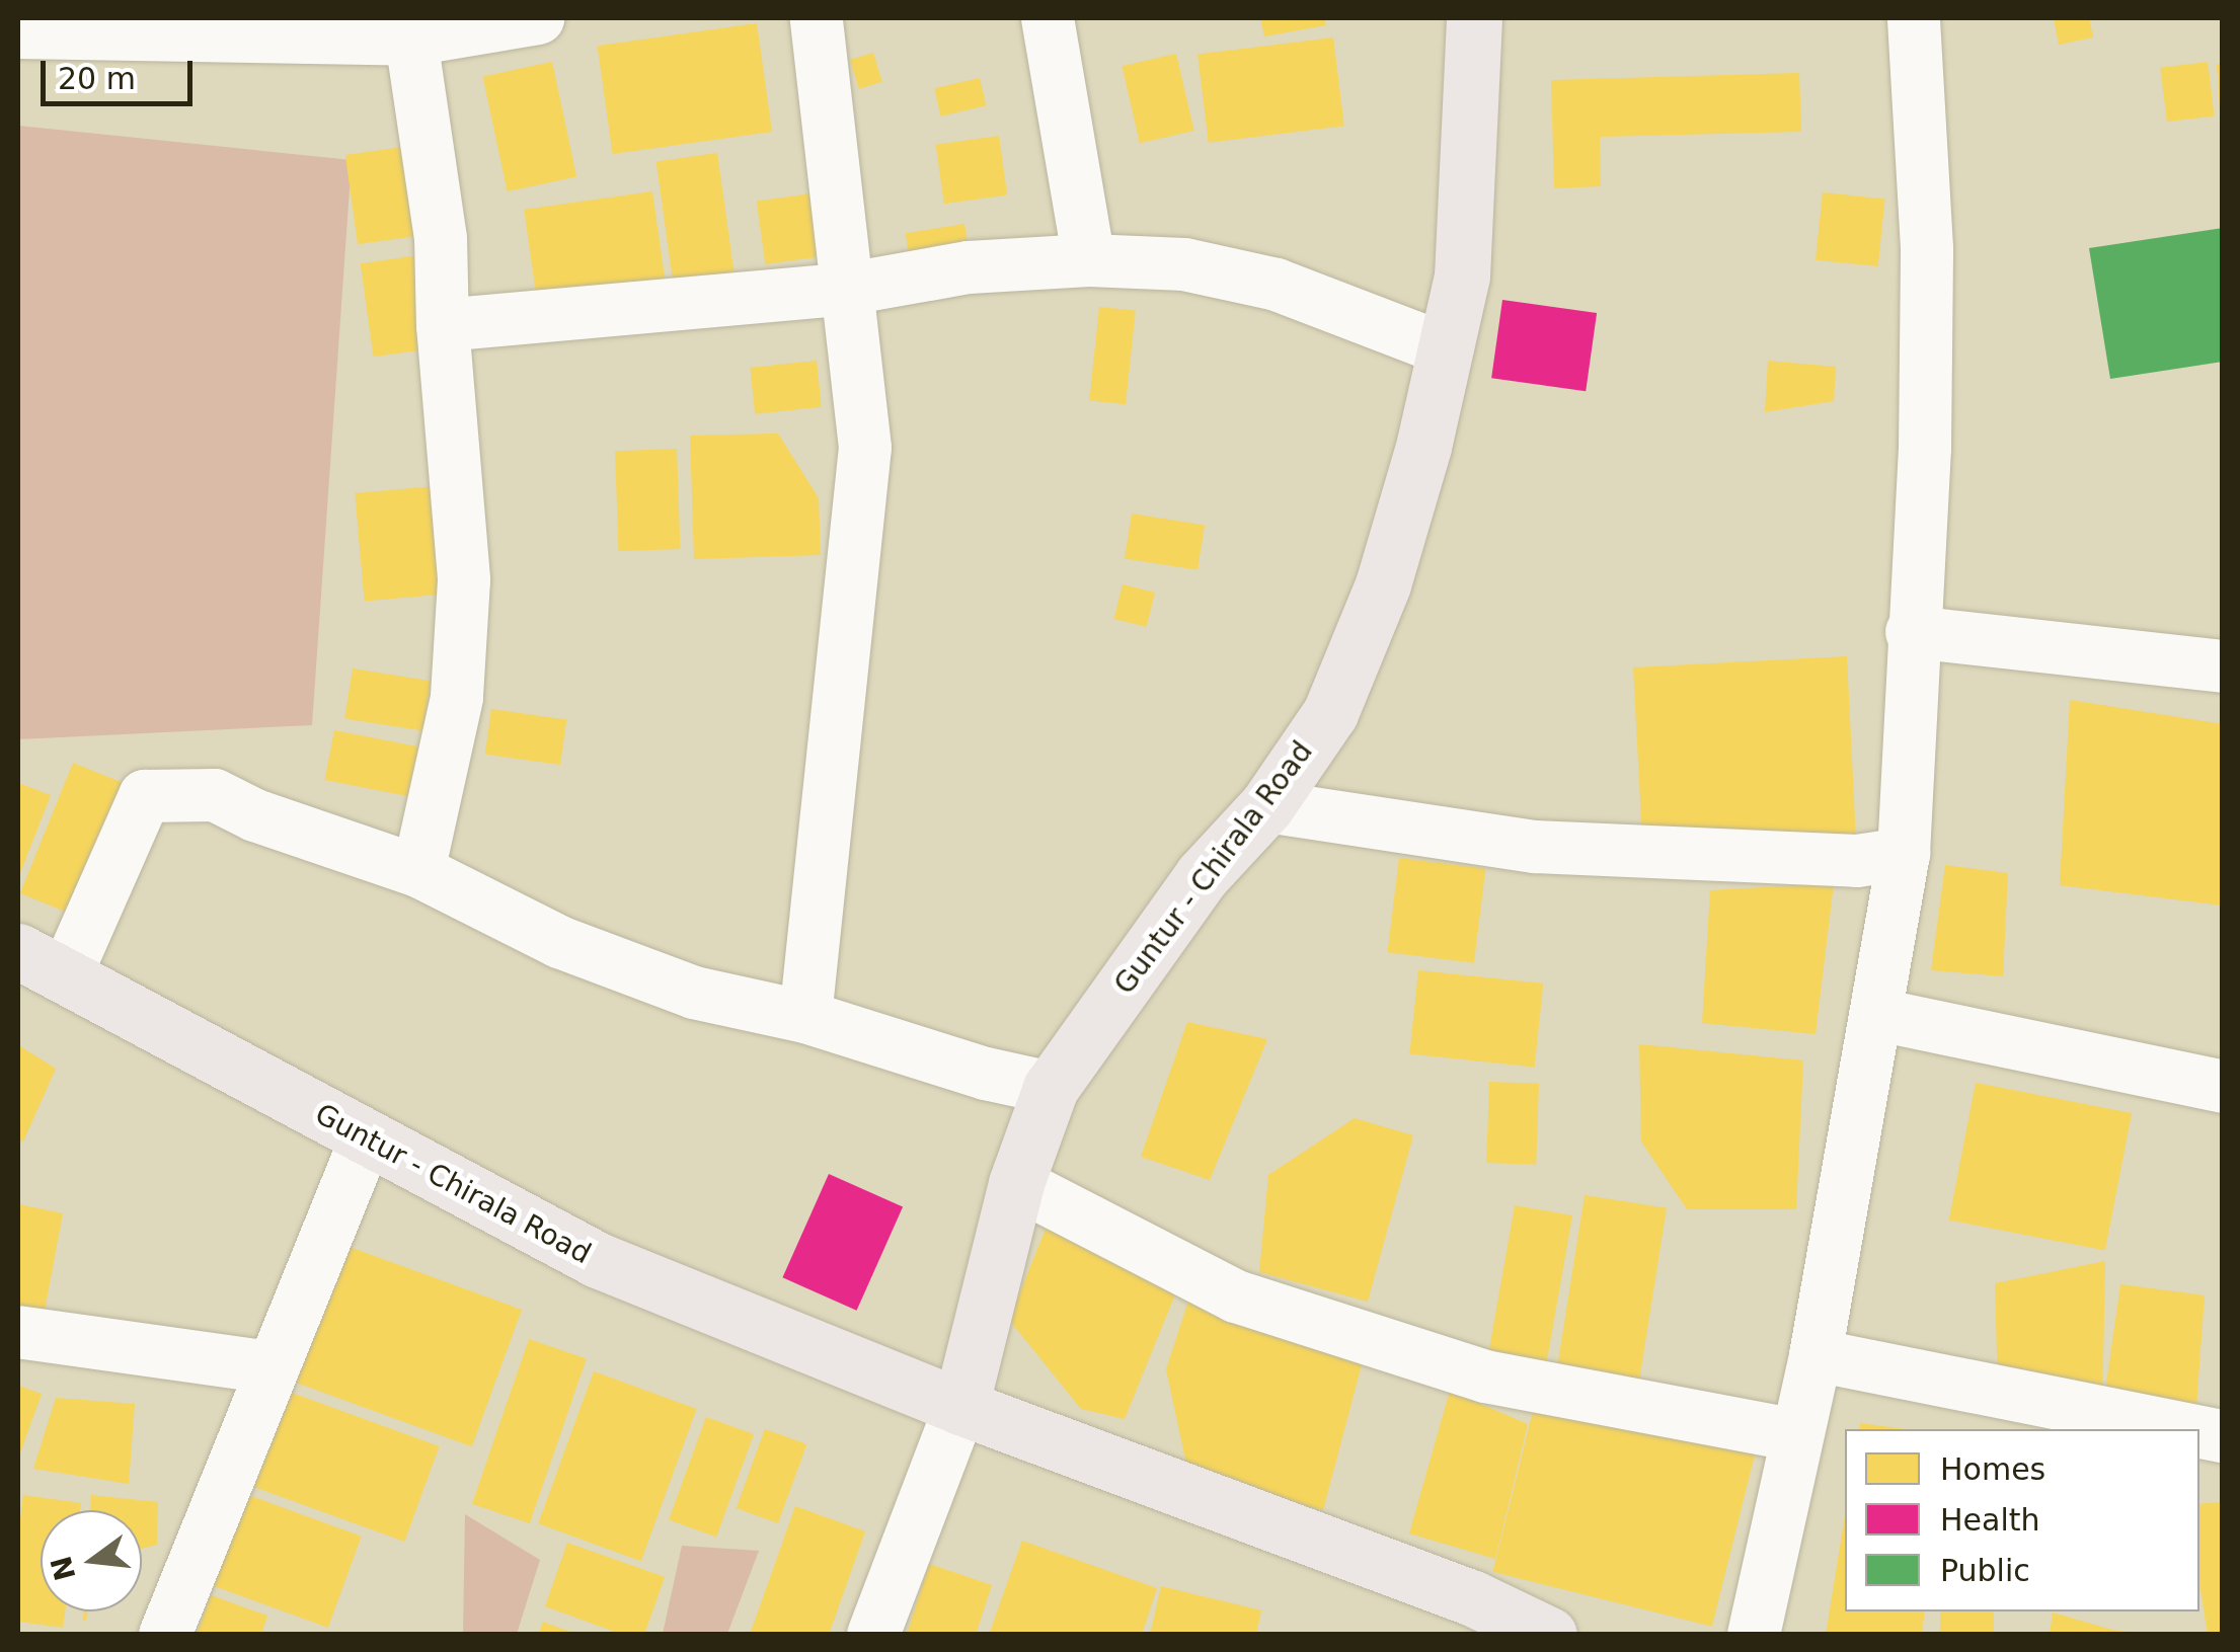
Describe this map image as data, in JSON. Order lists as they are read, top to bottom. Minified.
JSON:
{"streets":{"main road":["Guntur - Chirala Road"]},"legend":["Homes","Health","Public"],"scale_bar":"20 m","north":"left"}
